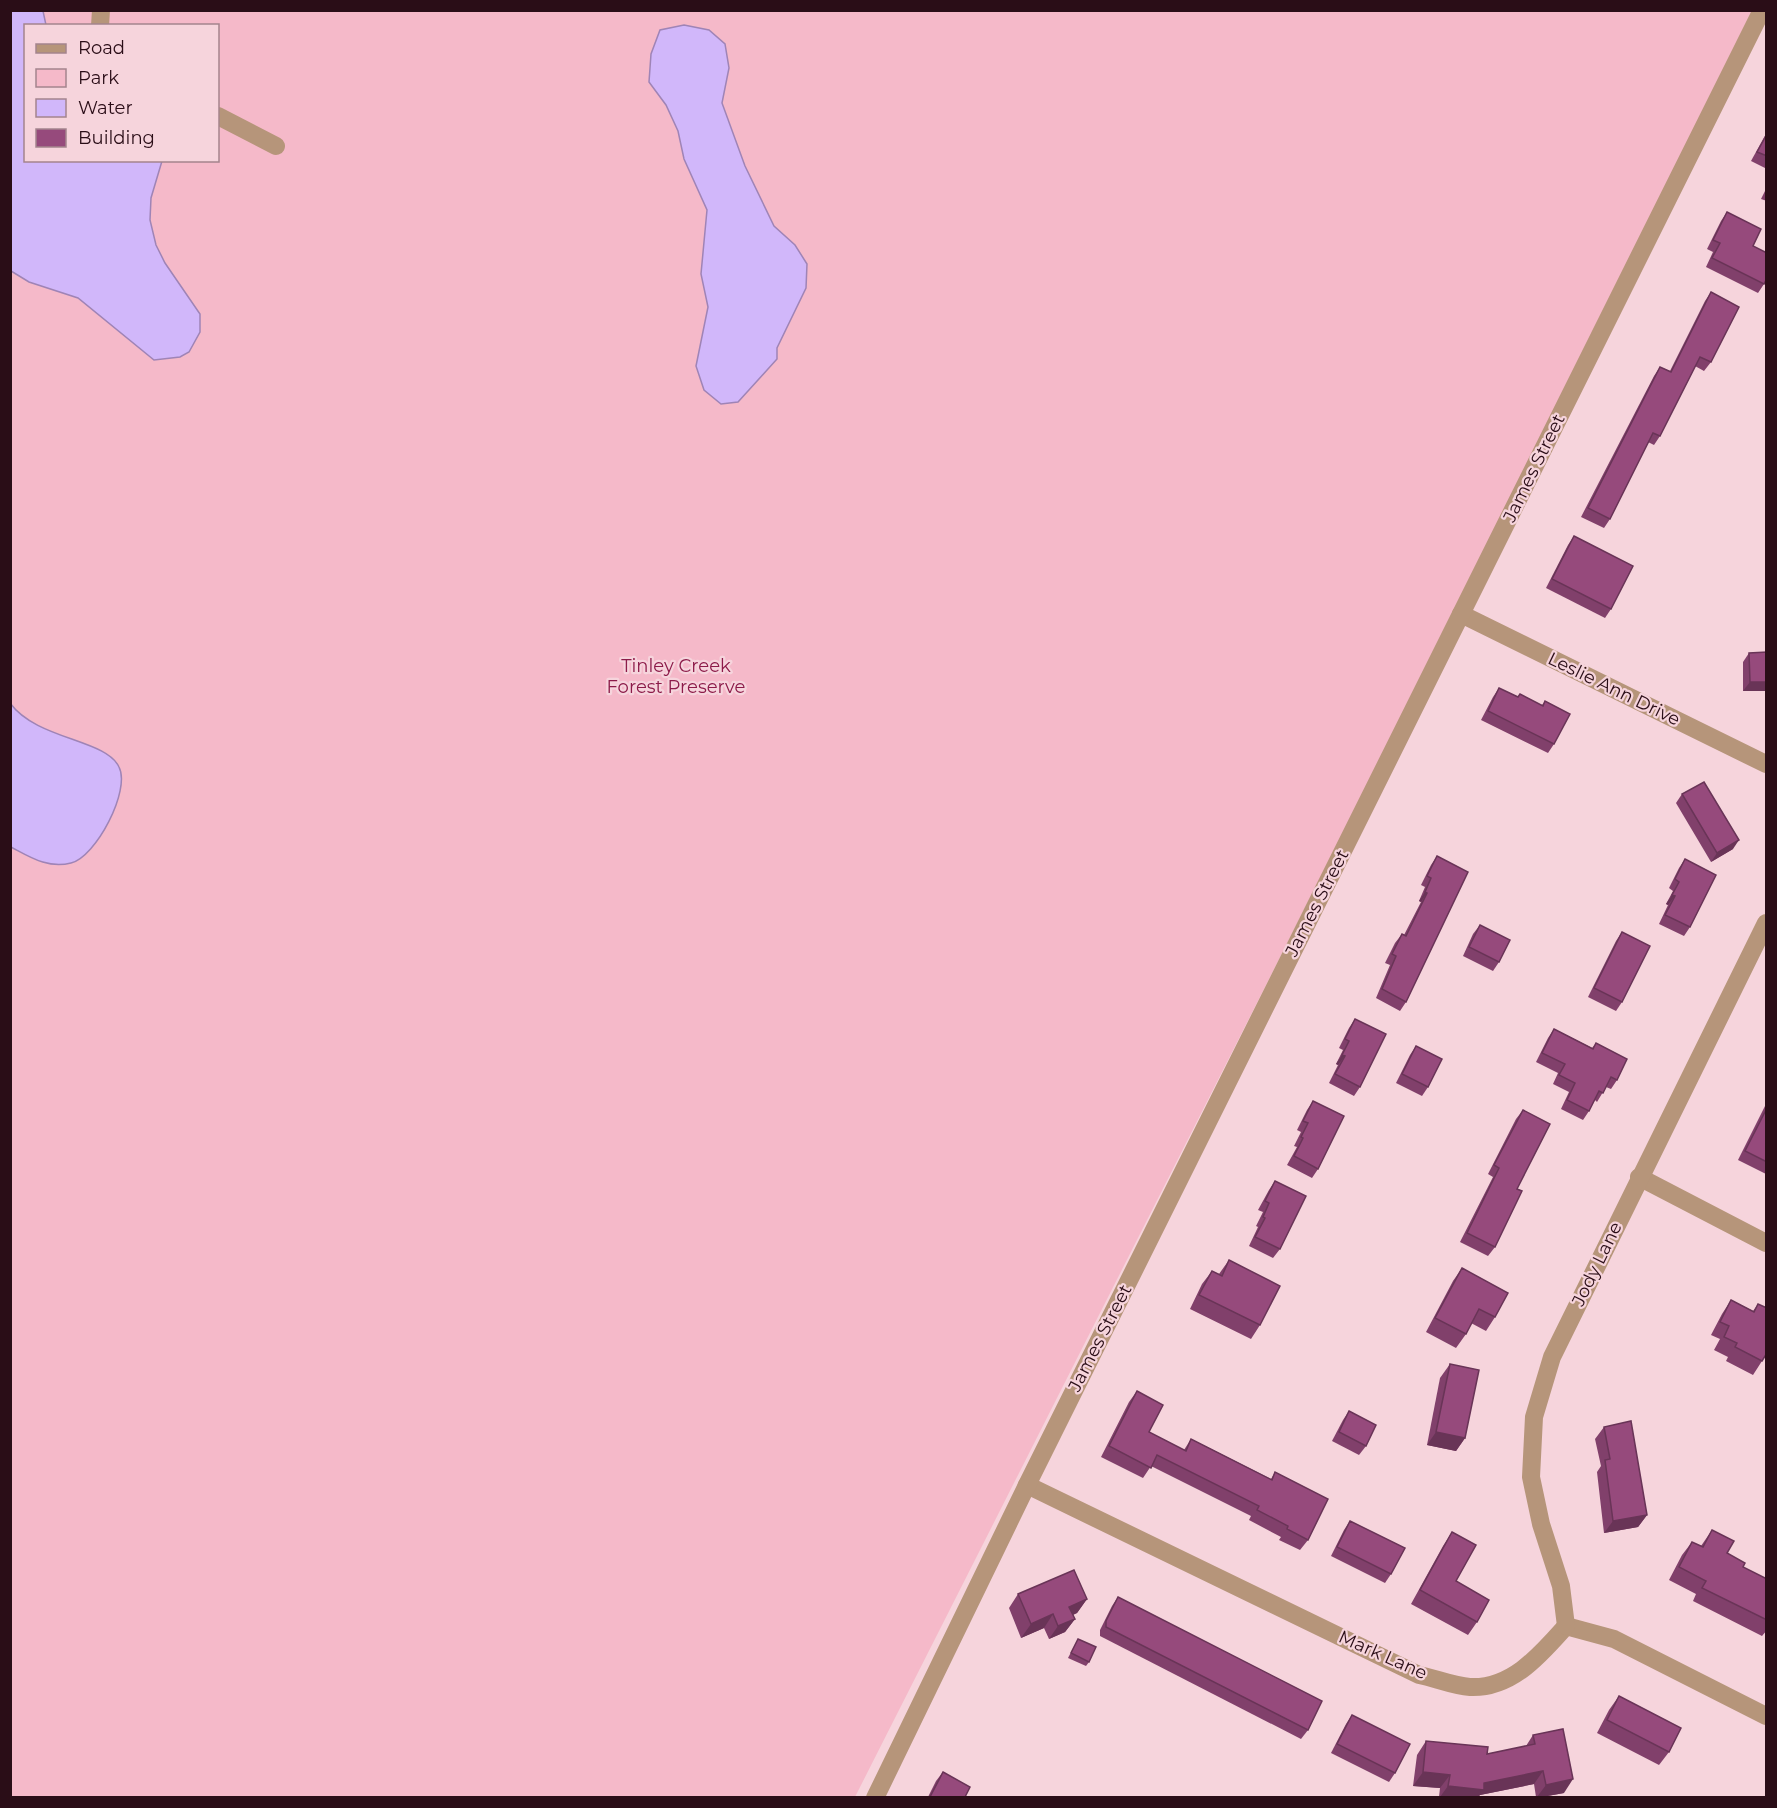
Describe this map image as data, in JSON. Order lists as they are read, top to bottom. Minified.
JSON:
{"streets":{"street":["James Street","Leslie Ann Drive","Jody Lane","Mark Lane"]},"crossings":[["James Street","Leslie Ann Drive"],["James Street","Mark Lane"],["Jody Lane","Mark Lane"]],"parks":["Tinley Creek Forest Preserve"],"legend":["Road","Park","Water","Building"]}
